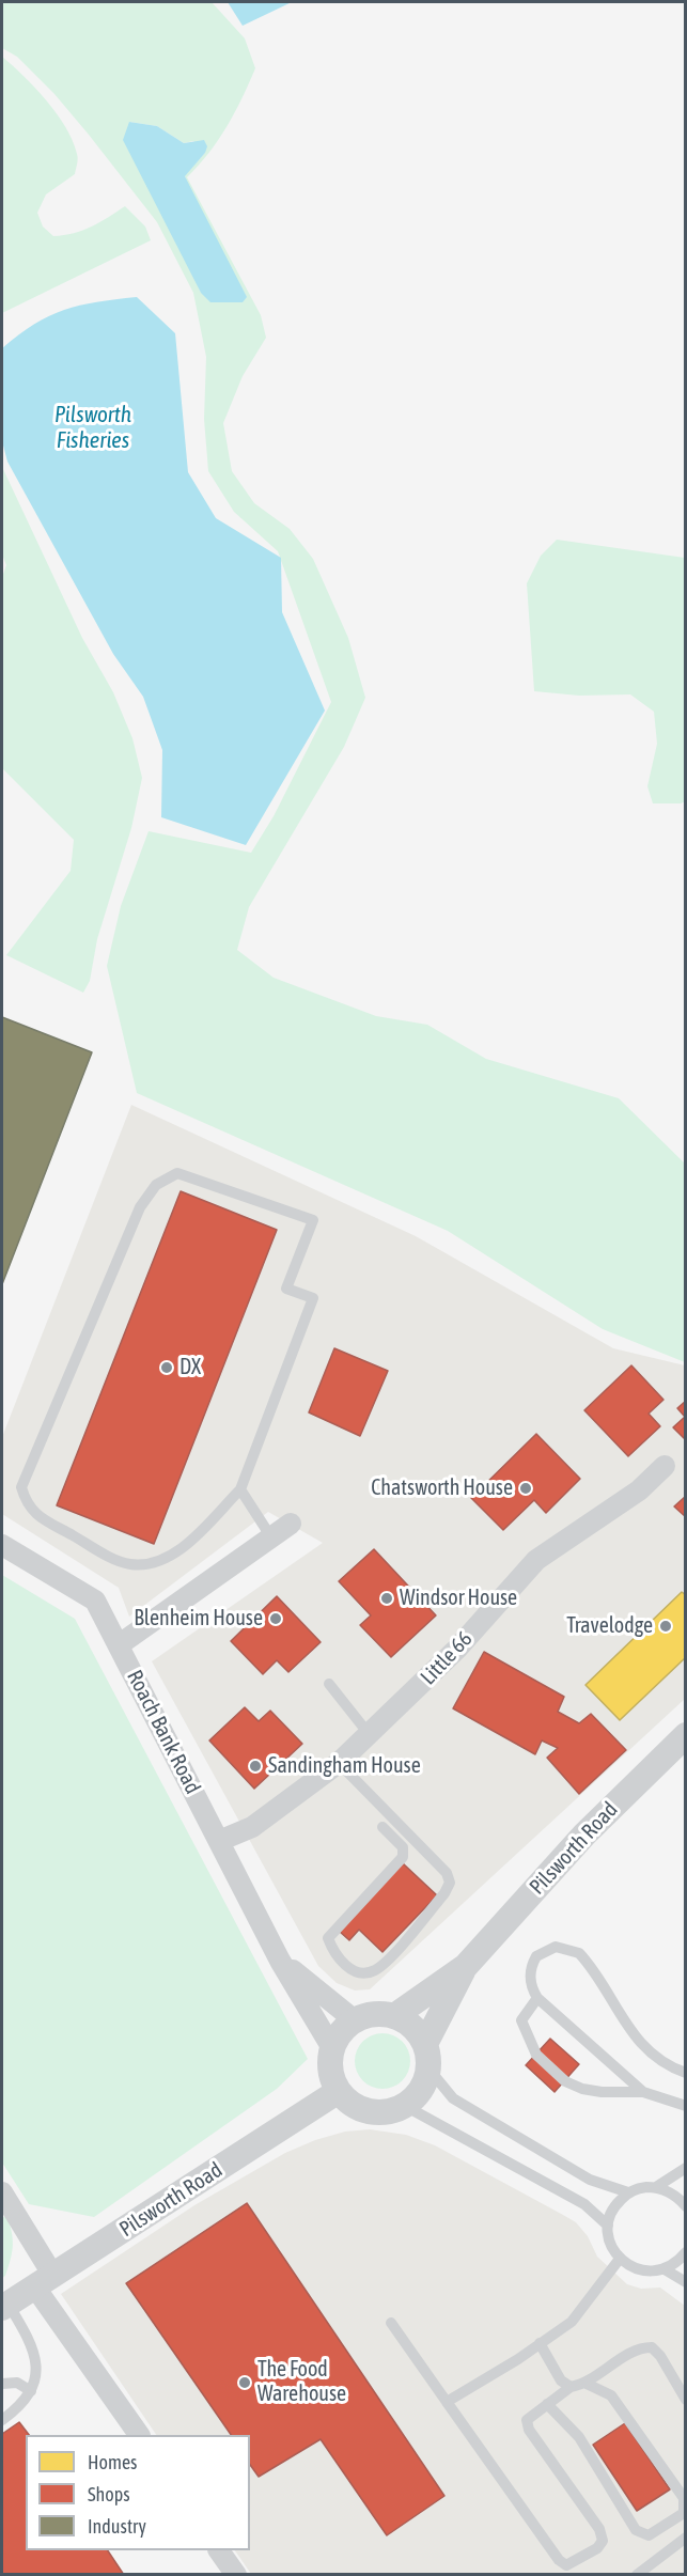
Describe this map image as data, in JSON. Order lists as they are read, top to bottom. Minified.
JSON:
{"streets":{"street":["Little 66","Roach Bank Road","Pilsworth Road"]},"crossings":[["Little 66","Roach Bank Road"],["Roach Bank Road","Pilsworth Road"]],"water":["Pilsworth Fisheries"],"places":["DX","Chatsworth House","Windsor House","Blenheim House","Travelodge","Sandingham House","The Food Warehouse"],"legend":["Homes","Shops","Industry"]}
